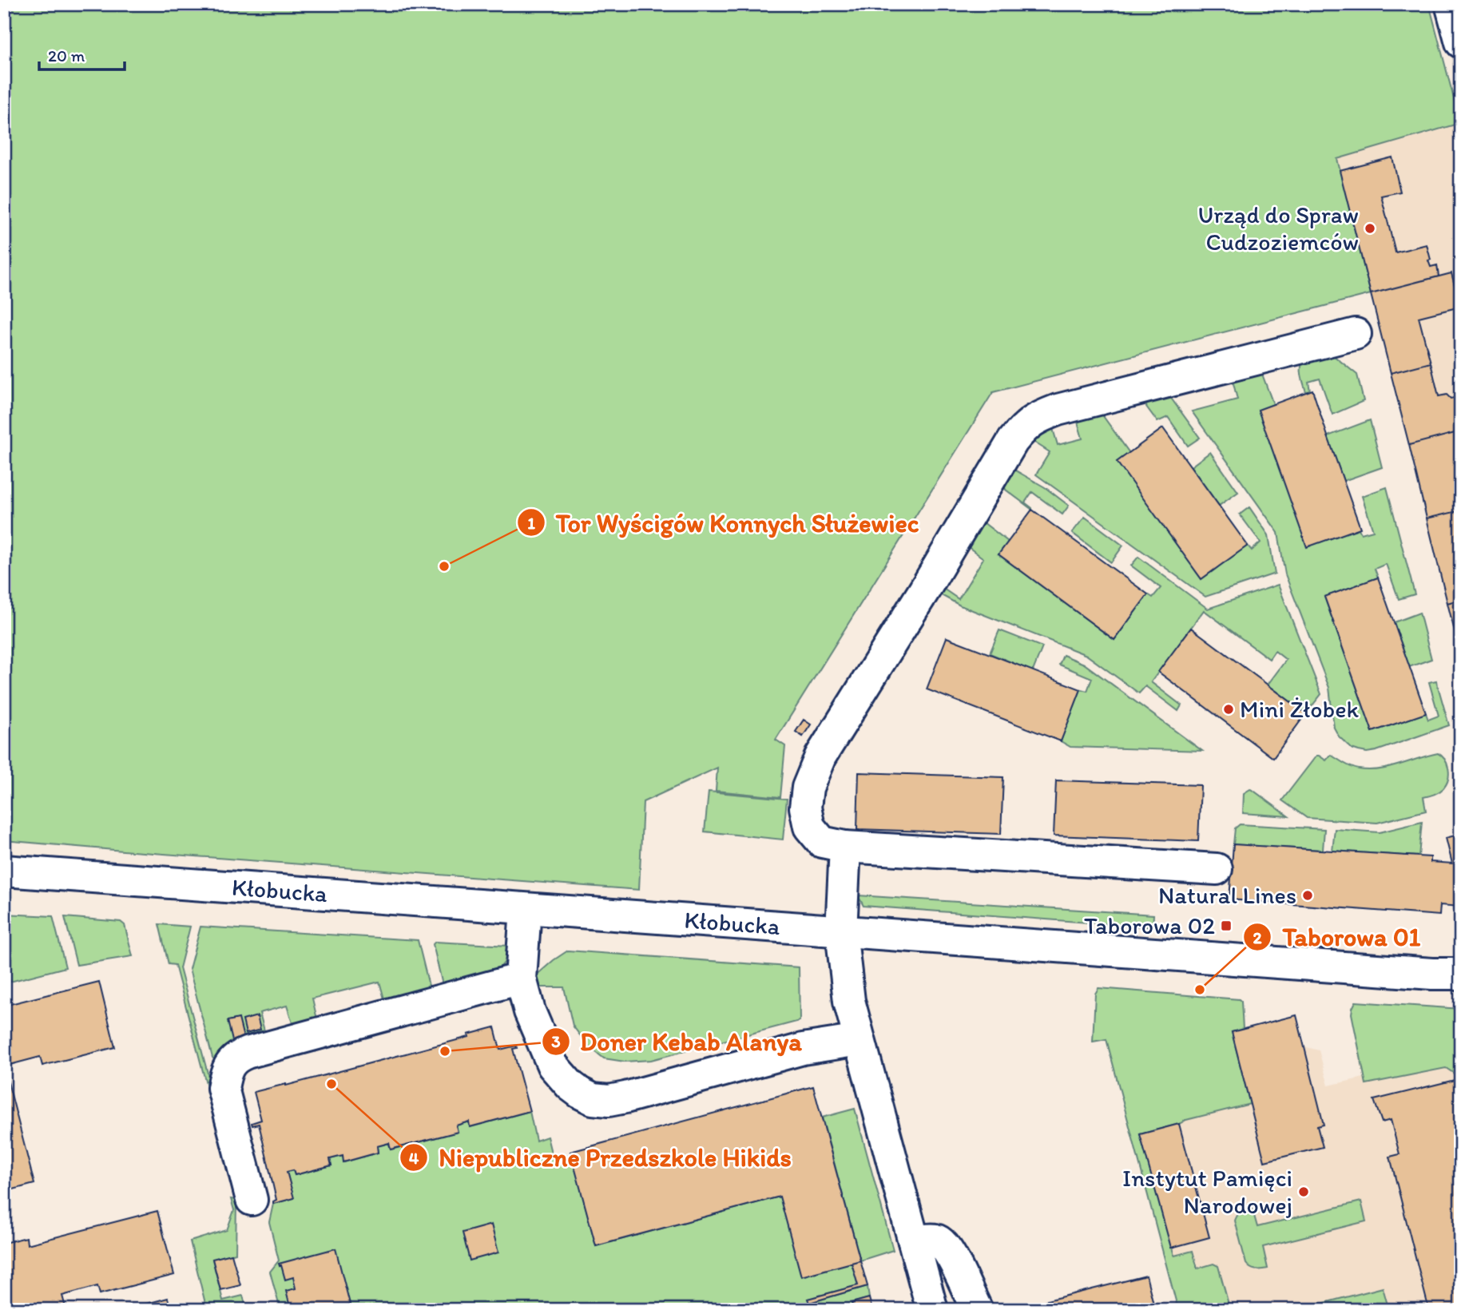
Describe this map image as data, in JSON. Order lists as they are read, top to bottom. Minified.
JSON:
{"streets":{"street":["Kłobucka"]},"places":{"other":["Urząd do Spraw Cudzoziemców","Tor Wyścigów Konnych Służewiec","Mini Żłobek","Natural Lines","Taborowa 01","Doner Kebab Alanya","Niepubliczne Przedszkole Hikids","Instytut Pamięci Narodowej"],"transit":["Taborowa 02"]},"scale_bar":"20 m"}
